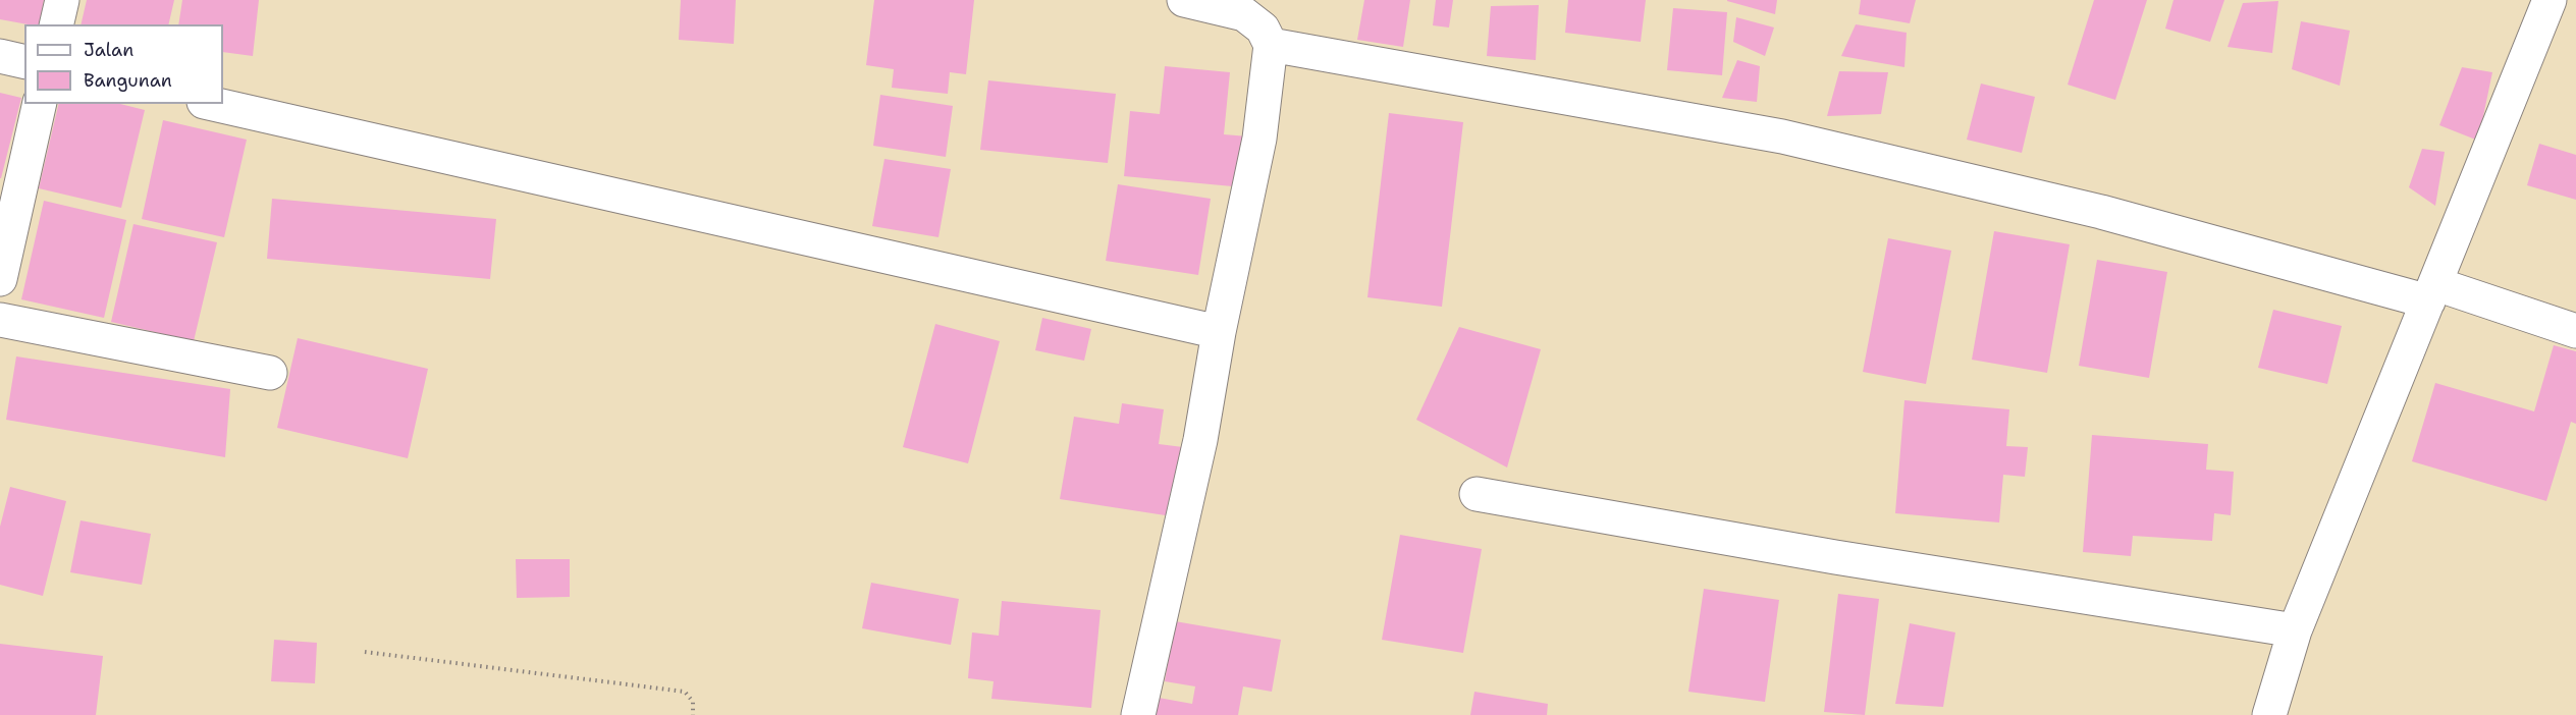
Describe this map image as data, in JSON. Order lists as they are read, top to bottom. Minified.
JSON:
{"legend":["Jalan","Bangunan"]}
